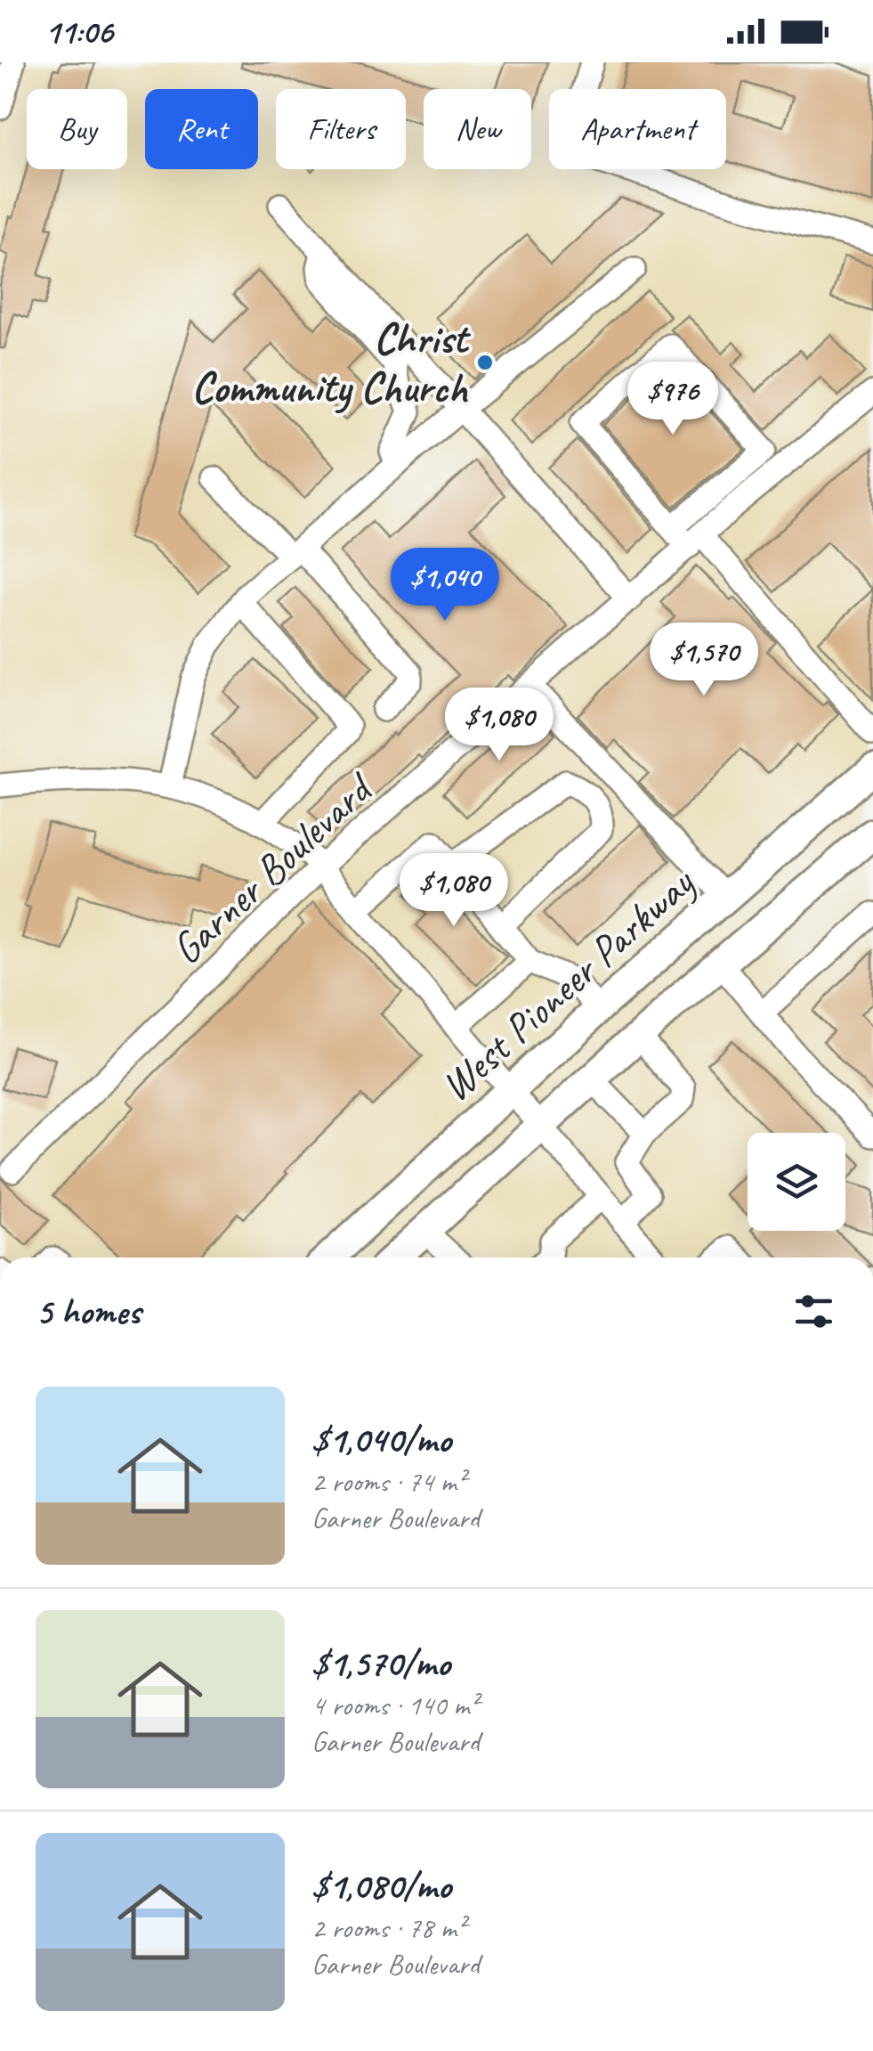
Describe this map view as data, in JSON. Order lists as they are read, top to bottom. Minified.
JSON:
{"streets":{"main road":["West Pioneer Parkway"],"street":["Garner Boulevard"]},"places":["Christ Community Church"],"page":{"status":"11:06","chip":["Buy","Rent","Filters","New","Apartment"],"price":["$976","$1,040","$1,570","$1,080","$1,080"],"heading":"5 homes","list":[{"name":"$1,040/mo","note":"2 rooms · 74 m² · Garner Boulevard"},{"name":"$1,570/mo","note":"4 rooms · 140 m² · Garner Boulevard"},{"name":"$1,080/mo","note":"2 rooms · 78 m² · Garner Boulevard"}]}}
